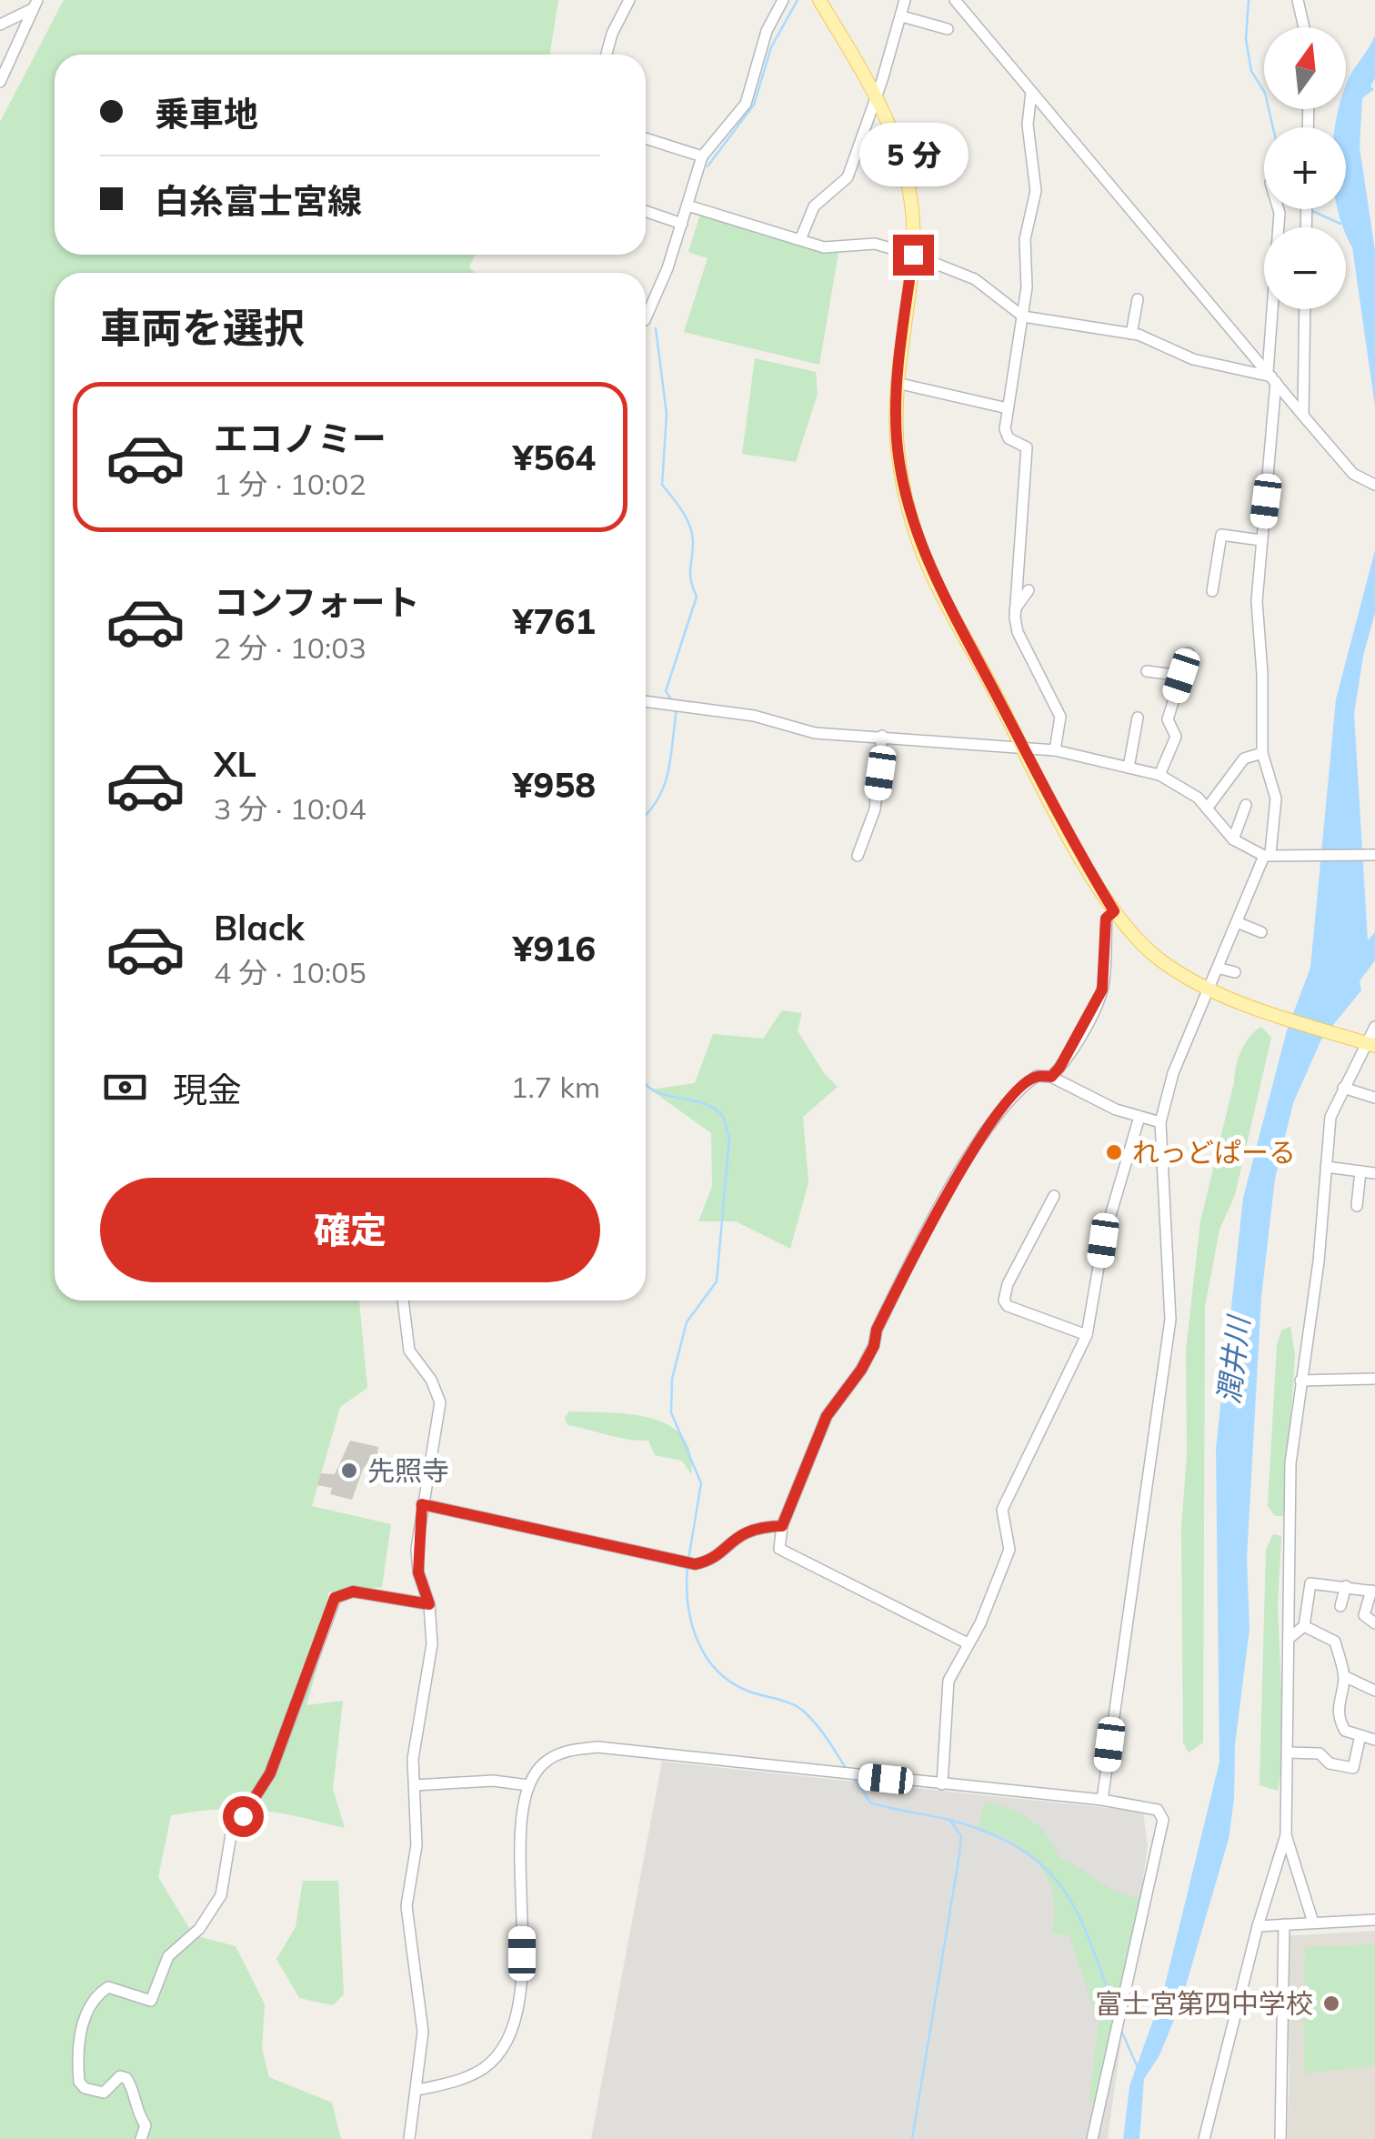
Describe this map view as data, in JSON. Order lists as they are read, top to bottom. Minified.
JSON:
{"water":["潤井川"],"places":["れっどぱーる","先照寺","富士宮第四中学校"],"north":"top","page":{"map_buttons":["+","−"],"banner":["乗車地","白糸富士宮線"],"bubble":"5 分","heading":"車両を選択","list":[{"name":"エコノミー","note":"1 分 · 10:02","value":"¥564"},{"name":"コンフォート","note":"2 分 · 10:03","value":"¥761"},{"name":"XL","note":"3 分 · 10:04","value":"¥958"},{"name":"Black","note":"4 分 · 10:05","value":"¥916"}],"pay":["現金","1.7 km"],"buttons":"確定"}}
